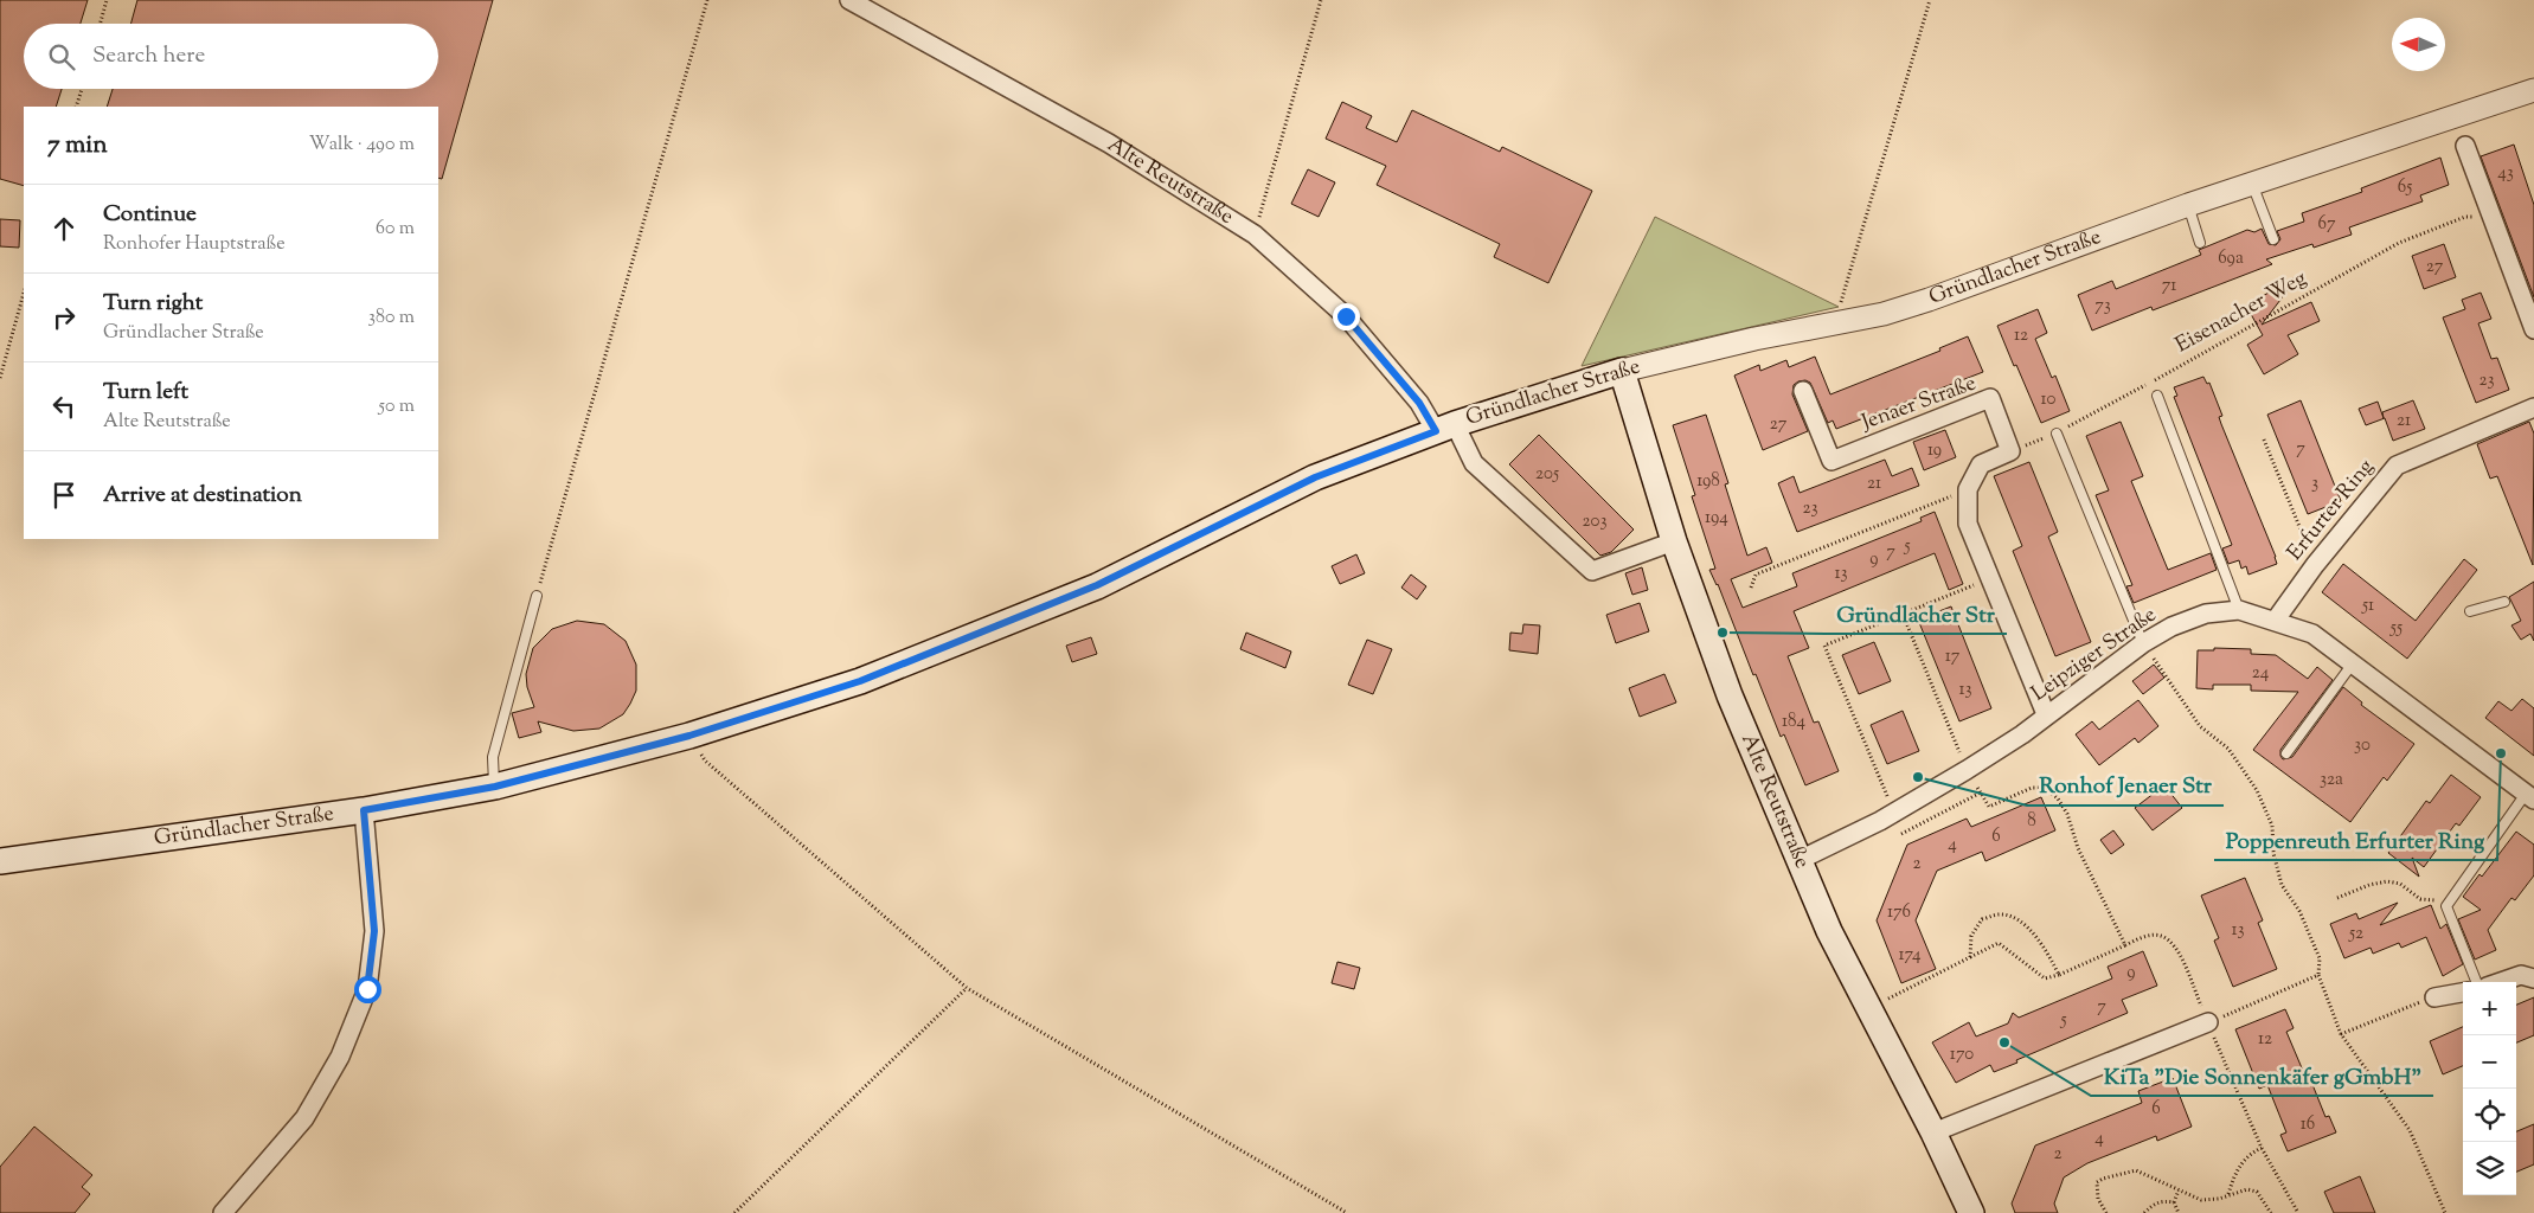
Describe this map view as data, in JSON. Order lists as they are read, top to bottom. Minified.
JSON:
{"streets":{"main road":["Alte Reutstraße","Gründlacher Straße"],"street":["Jenaer Straße","Erfurter Ring","Leipziger Straße"],"path":["Eisenacher Weg"]},"crossings":[["Alte Reutstraße","Gründlacher Straße"],["Alte Reutstraße","Leipziger Straße"],["Eisenacher Weg","Jenaer Straße"],["Erfurter Ring","Leipziger Straße"]],"places":["Gründlacher Str","Poppenreuth Erfurter Ring","Ronhof Jenaer Str","KiTa \"Die Sonnenkäfer gGmbH\""],"house_numbers":["43","65","67","69a","27","71","73","12","23","10","21","27","7","19","205","198","21","3","23","194","203","5","7","9","13","51","55","17","24","13","184","30","32a","8","6","4","2","176","13","52","174","9","7","5","12","170","6","16","4","2"],"north":"left","page":{"search":"Search here","heading":["7 min","Walk · 490 m"],"list":[["Continue","Ronhofer Hauptstraße","60 m"],["Turn right","Gründlacher Straße","380 m"],["Turn left","Alte Reutstraße","50 m"],"Arrive at destination"],"map_buttons":["+","−"]}}
